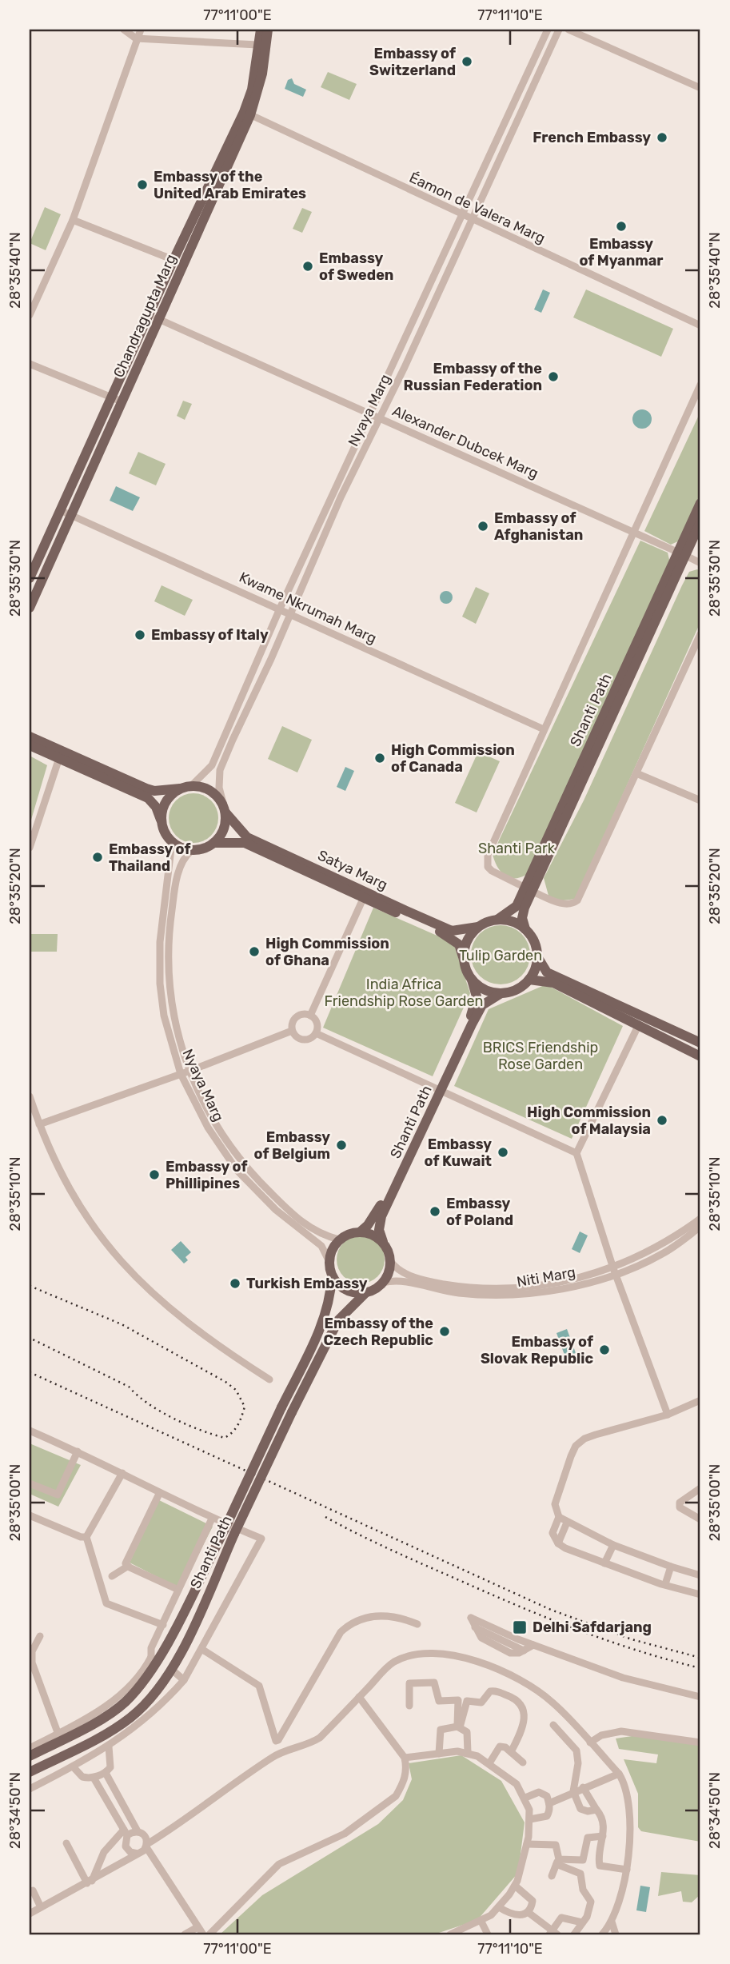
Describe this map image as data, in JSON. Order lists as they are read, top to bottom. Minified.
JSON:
{"streets":{"main road":["Chandragupta Marg","Shanti Path","Satya Marg"],"street":["Éamon de Valera Marg","Nyaya Marg","Alexander Dubcek Marg","Kwame Nkrumah Marg","Niti Marg"]},"crossings":[["Éamon de Valera Marg","Chandragupta Marg"],["Éamon de Valera Marg","Nyaya Marg"],["Chandragupta Marg","Alexander Dubcek Marg"],["Chandragupta Marg","Kwame Nkrumah Marg"],["Nyaya Marg","Alexander Dubcek Marg"],["Nyaya Marg","Kwame Nkrumah Marg"],["Nyaya Marg","Shanti Path"],["Nyaya Marg","Satya Marg"],["Nyaya Marg","Niti Marg"],["Alexander Dubcek Marg","Shanti Path"],["Shanti Path","Satya Marg"],["Shanti Path","Niti Marg"]],"parks":["Shanti Park","Tulip Garden","India Africa Friendship Rose Garden","BRICS Friendship Rose Garden"],"places":{"other":["Embassy of Switzerland","French Embassy","Embassy of the United Arab Emirates","Embassy of Myanmar","Embassy of Sweden","Embassy of the Russian Federation","Embassy of Afghanistan","Embassy of Italy","High Commission of Canada","Embassy of Thailand","High Commission of Ghana","High Commission of Malaysia","Embassy of Belgium","Embassy of Kuwait","Embassy of Phillipines","Embassy of Poland","Turkish Embassy","Embassy of the Czech Republic","Embassy of Slovak Republic"],"transit":["Delhi Safdarjang"]},"coordinates":["77°11'00\"E","77°11'10\"E","28°35'40\"N","28°35'30\"N","28°35'20\"N","28°35'10\"N","28°35'00\"N","28°34'50\"N"]}
